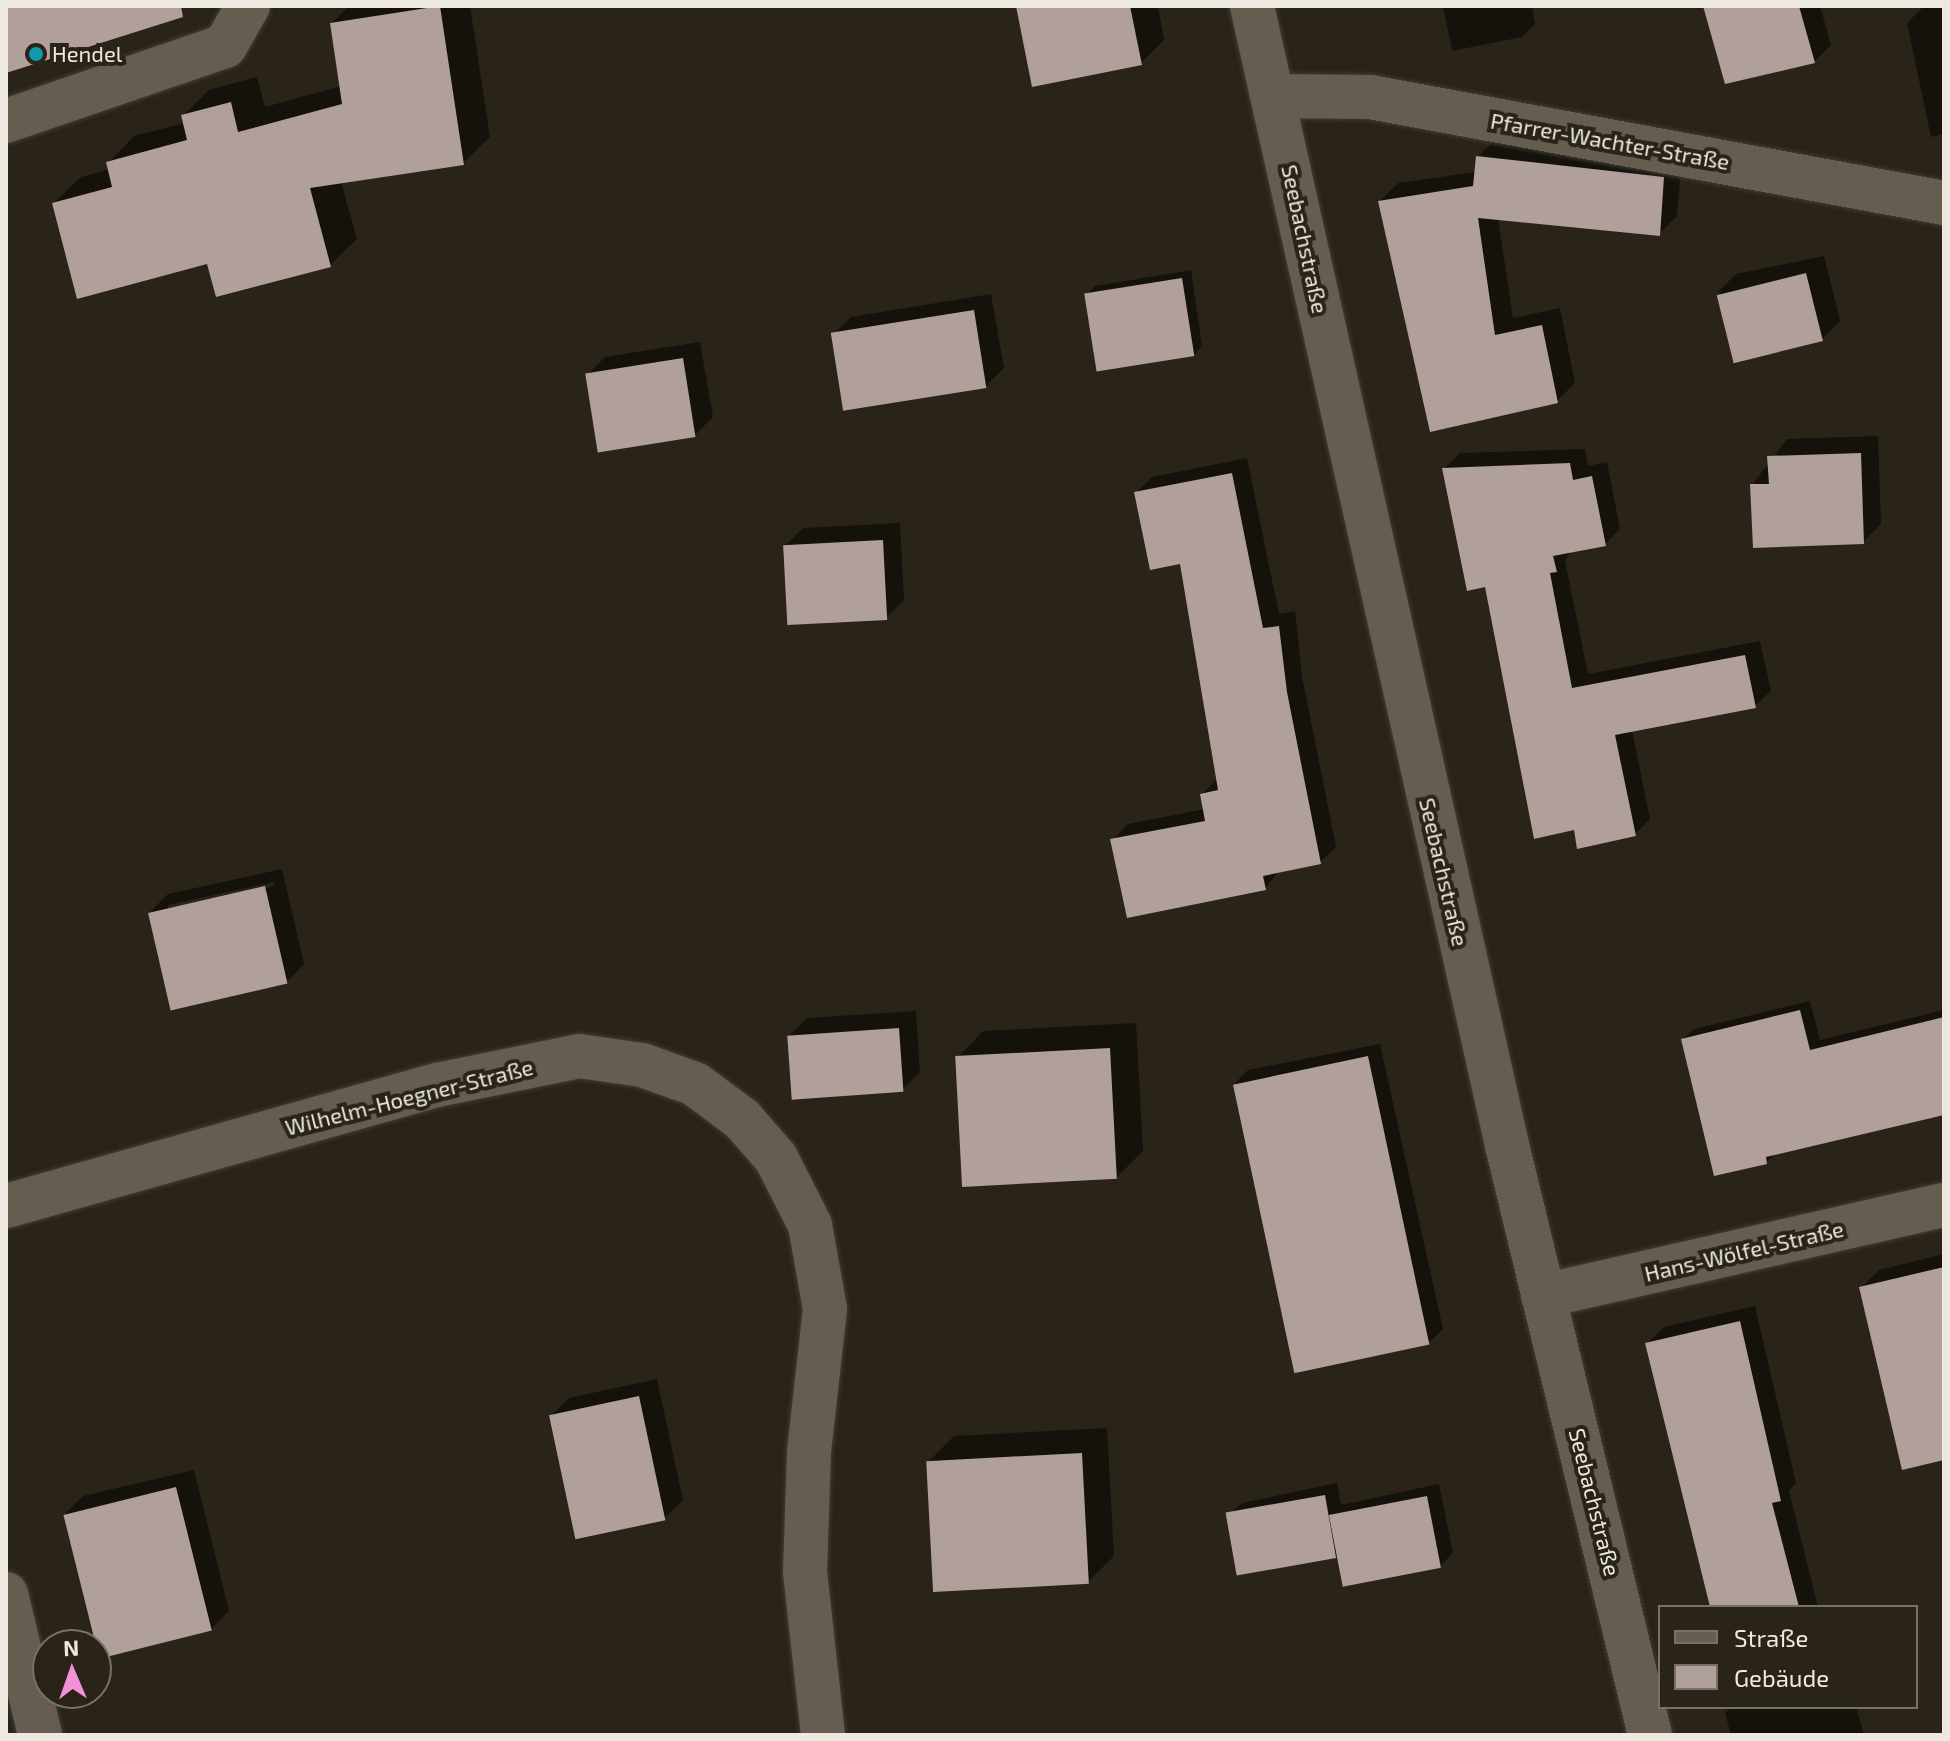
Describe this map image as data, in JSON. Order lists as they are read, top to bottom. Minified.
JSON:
{"streets":{"street":["Pfarrer-Wachter-Straße","Seebachstraße","Wilhelm-Hoegner-Straße","Hans-Wölfel-Straße"]},"crossings":[["Pfarrer-Wachter-Straße","Seebachstraße"],["Seebachstraße","Hans-Wölfel-Straße"]],"places":["Hendel"],"legend":["Straße","Gebäude"],"north":"top"}
